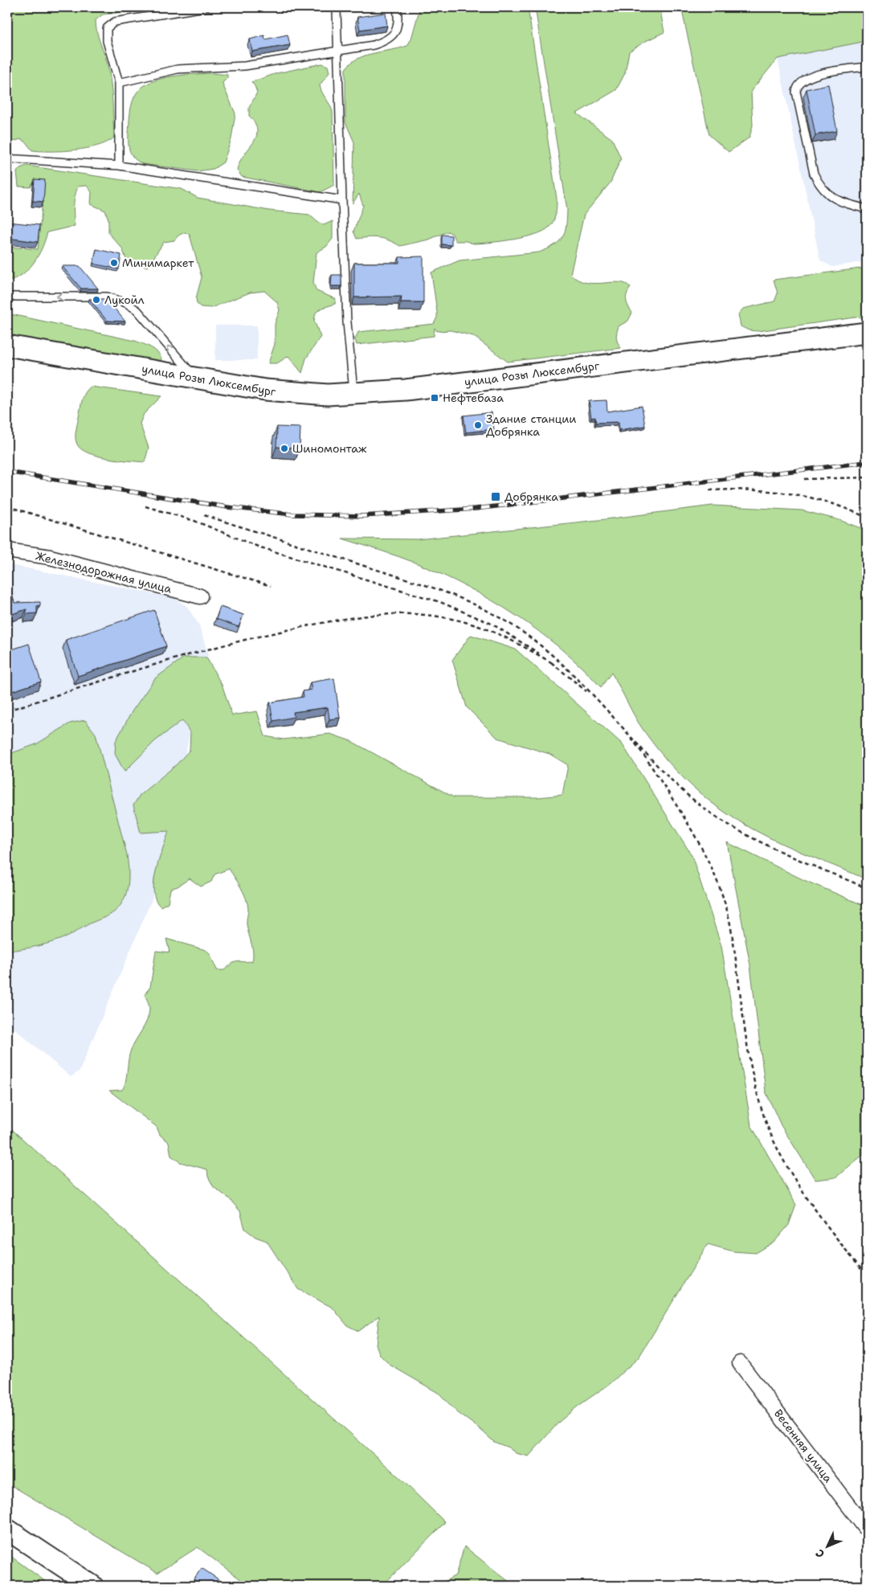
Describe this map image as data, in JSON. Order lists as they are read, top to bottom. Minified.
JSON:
{"streets":{"street":["улица Розы Люксембург","Железнодорожная улица","Весенняя улица"]},"places":{"other":["Минимаркет","Лукойл","Здание станции Добрянка","Шинoмонтаж"],"transit":["Нефтебаза","Добрянка"]},"north":"bottom left"}
